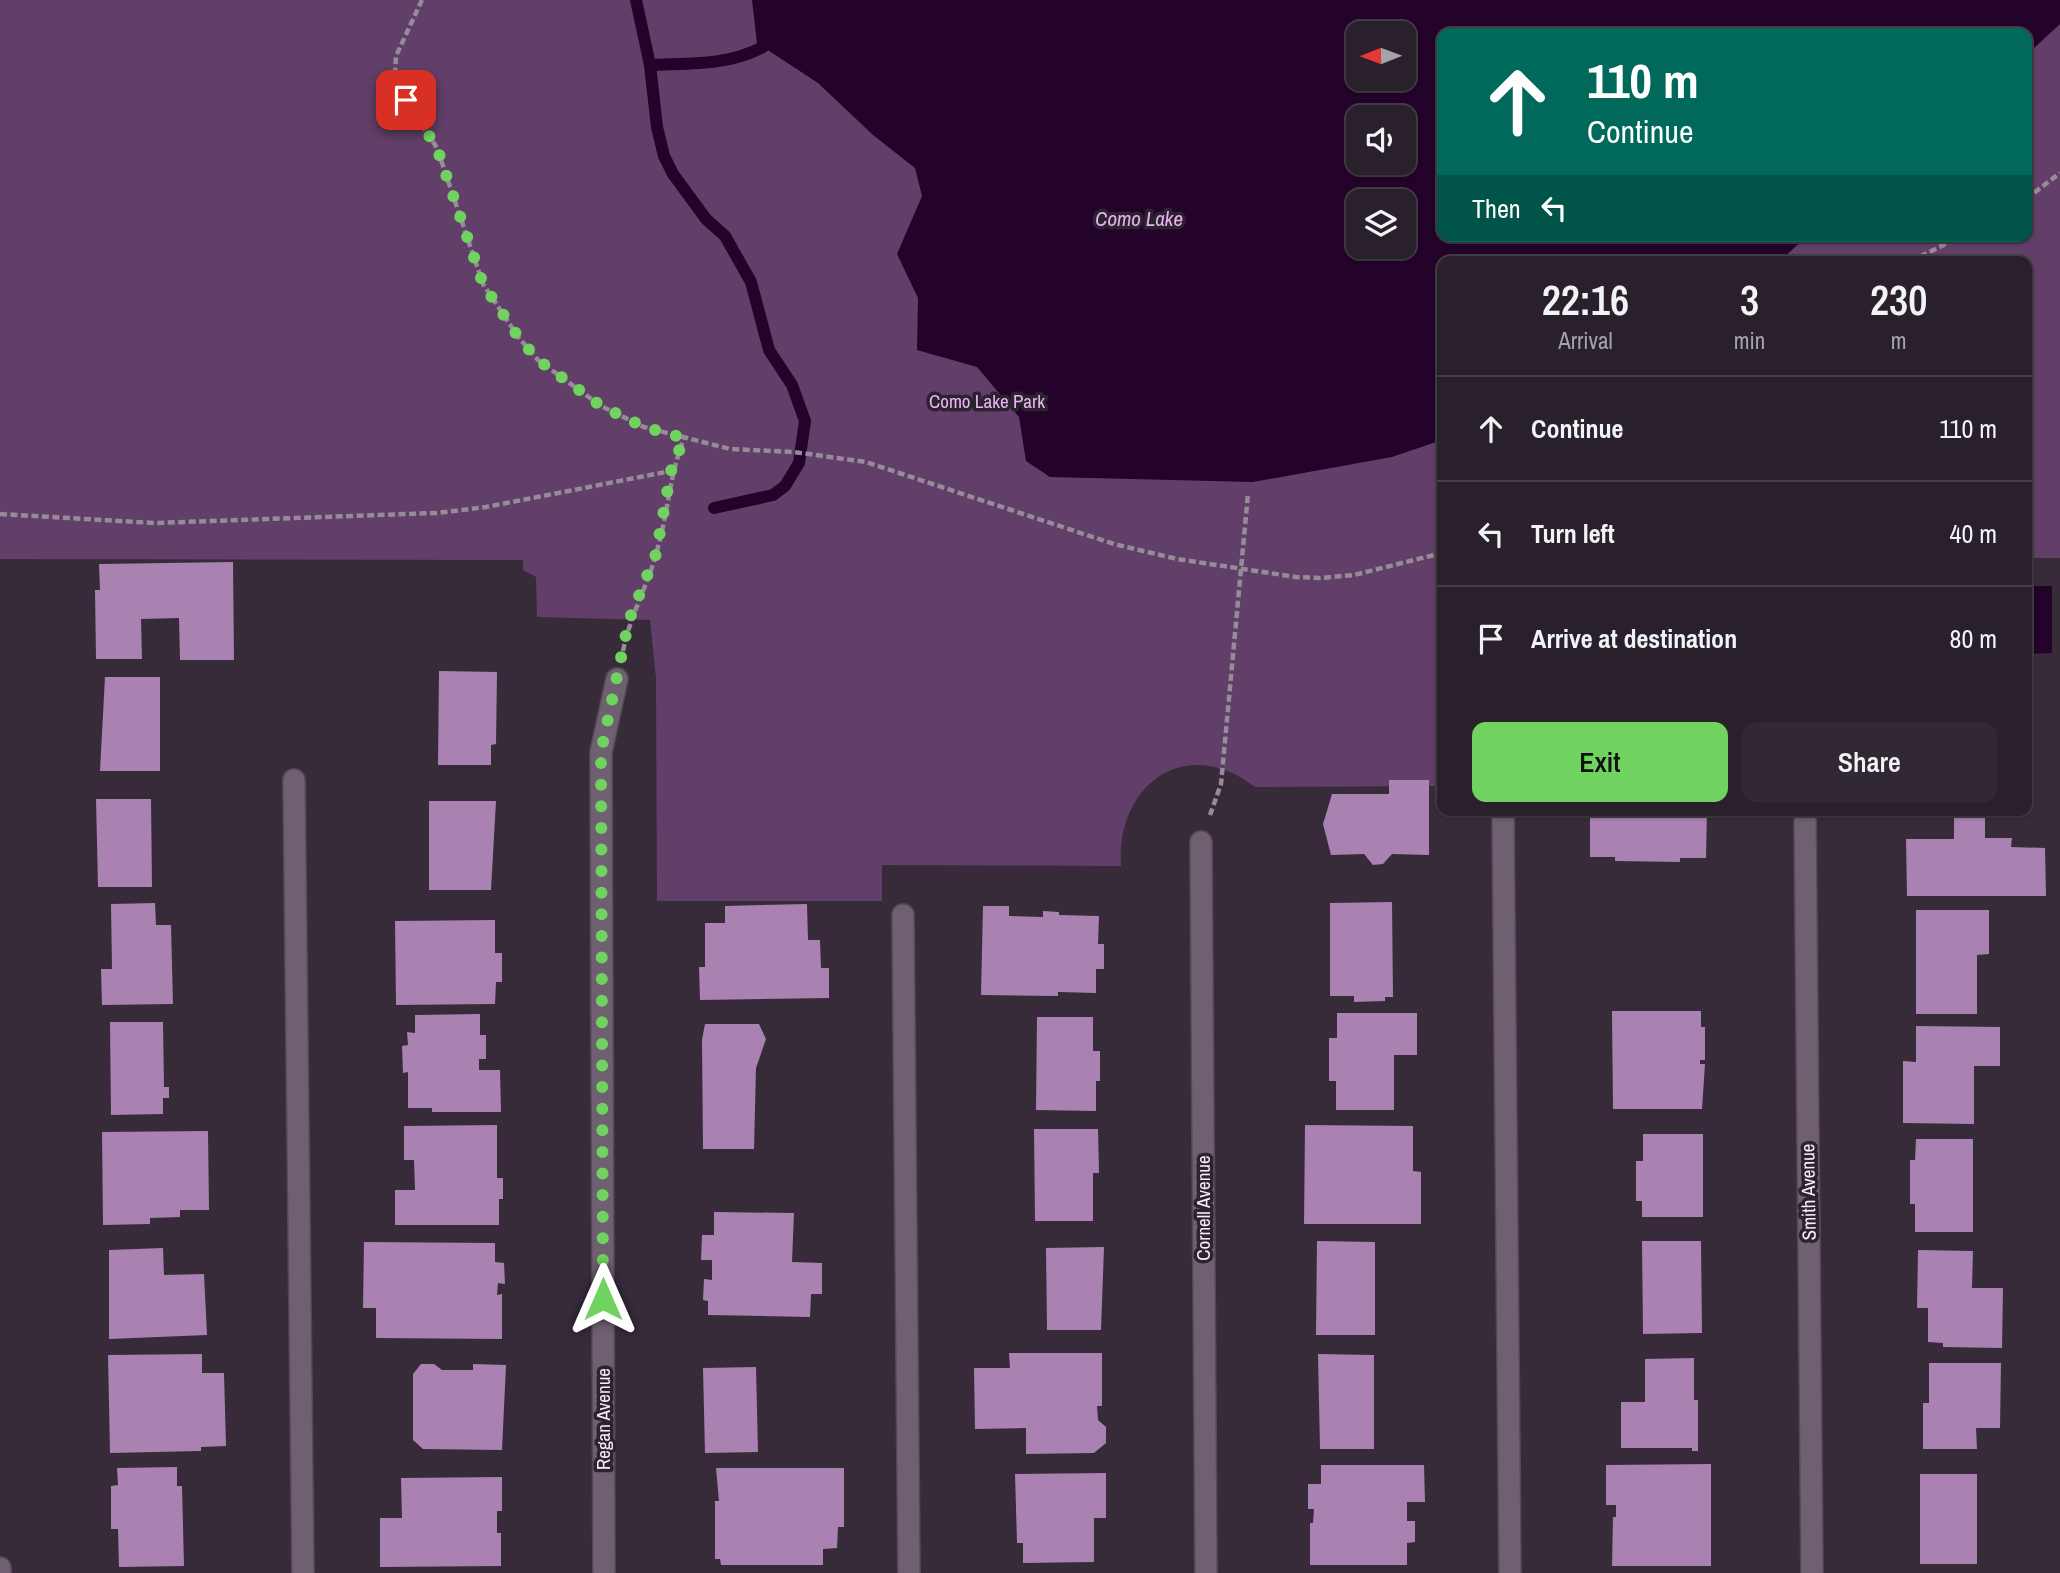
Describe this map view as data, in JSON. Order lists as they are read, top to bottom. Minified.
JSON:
{"streets":{"street":["Smith Avenue","Cornell Avenue","Regan Avenue"]},"water":["Como Lake"],"parks":["Como Lake Park"],"north":"left","page":{"turn":["110 m","Continue"],"then":"Then","eta":["22:16","Arrival","3","min","230","m"],"list":[{"name":"Continue","value":"110 m"},{"name":"Turn left","value":"40 m"},{"name":"Arrive at destination","value":"80 m"}],"buttons":["Exit","Share"]}}
